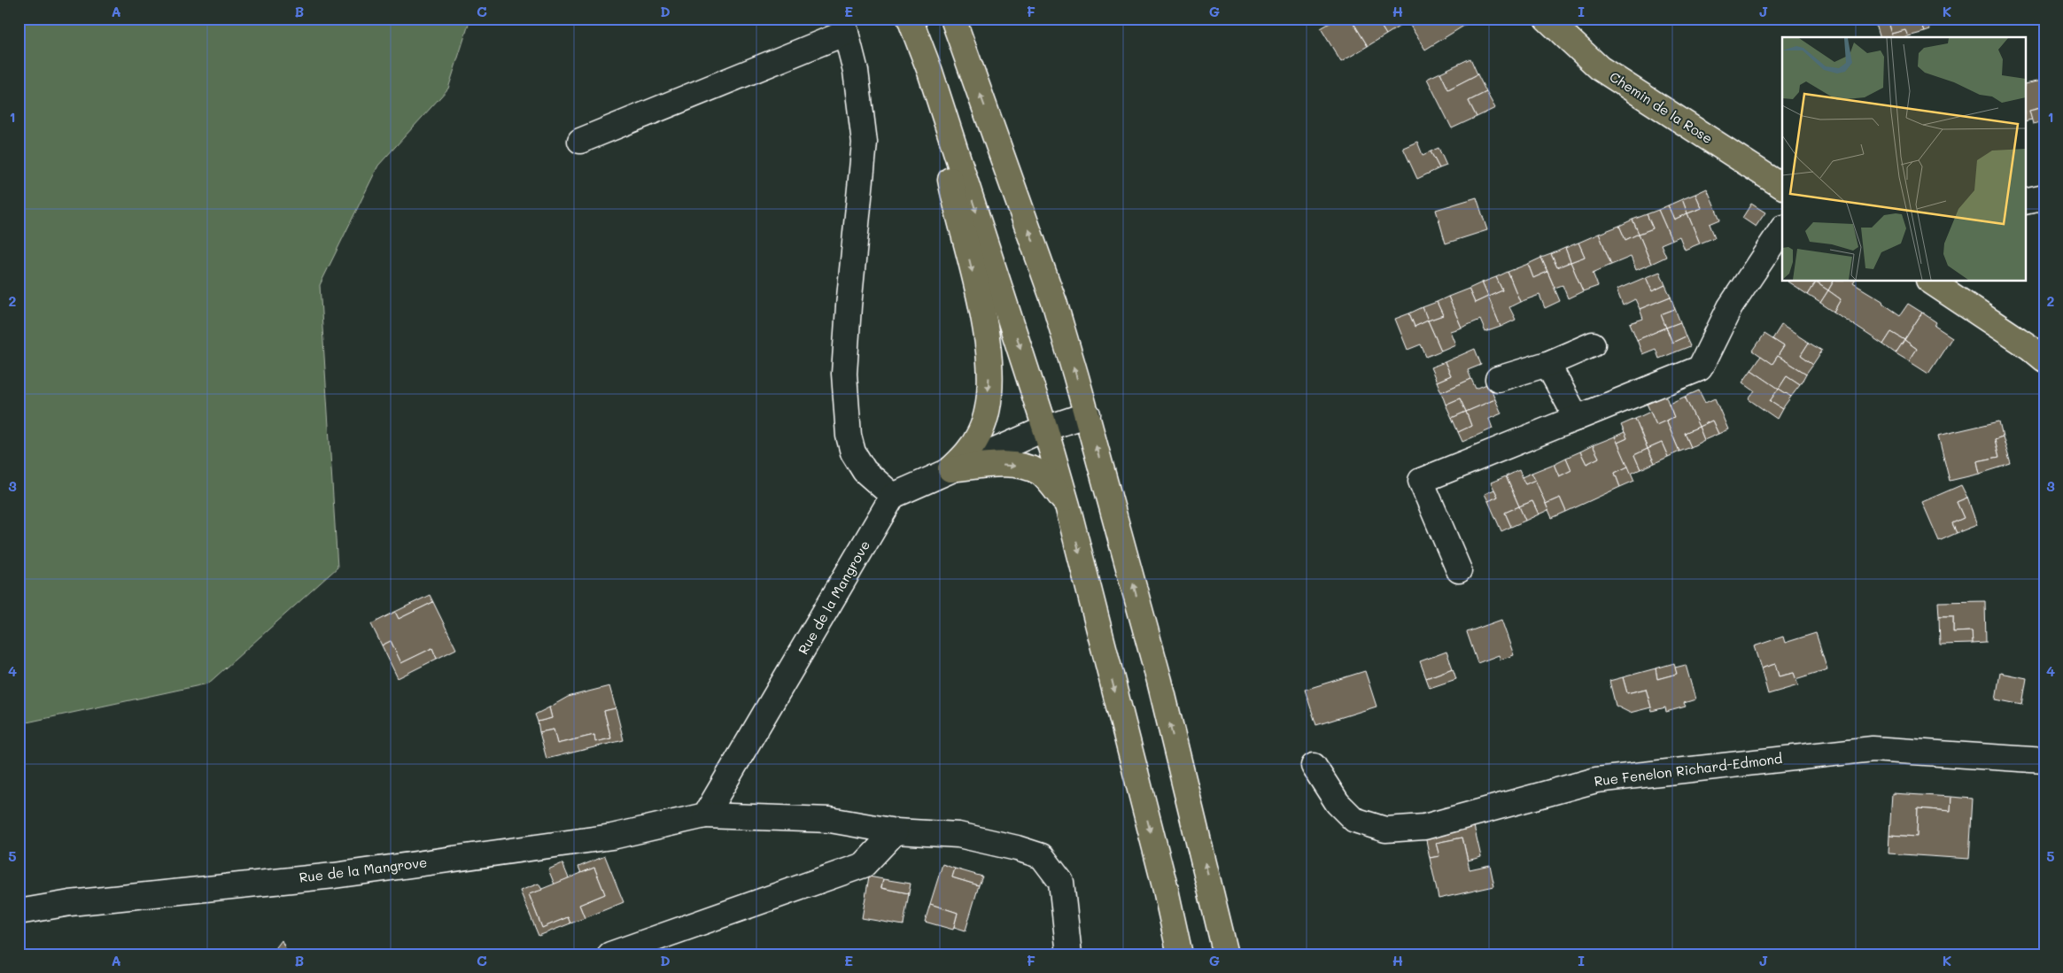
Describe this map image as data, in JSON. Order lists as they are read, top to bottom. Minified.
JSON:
{"streets":{"main road":["Chemin de la Rose"],"street":["Rue de la Mangrove","Rue Fenelon Richard-Edmond"]},"grid":{"columns":["A","B","C","D","E","F","G","H","I","J","K"],"rows":["1","2","3","4","5"]}}
